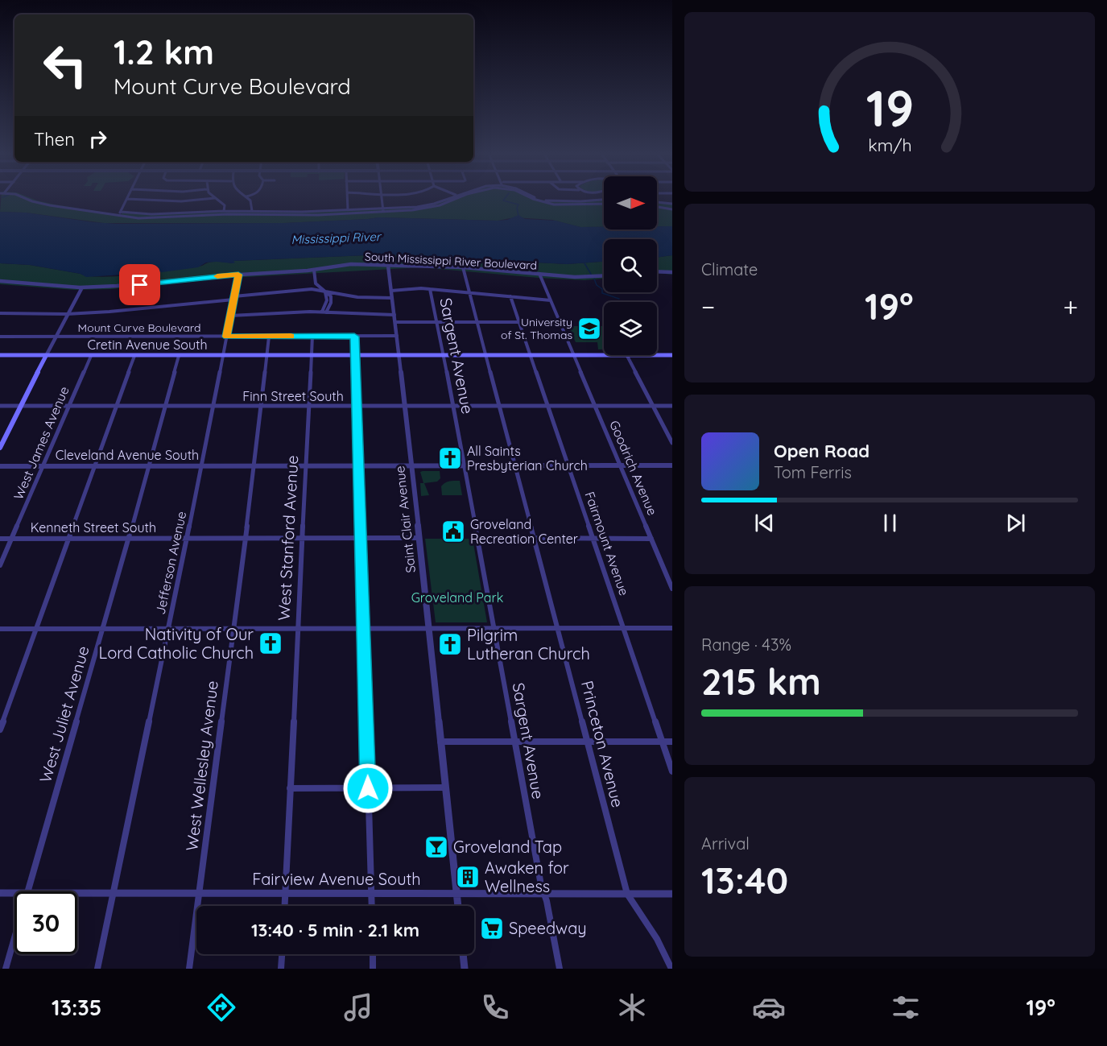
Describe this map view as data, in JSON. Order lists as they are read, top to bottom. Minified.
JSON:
{"streets":{"main road":["Cretin Avenue South"],"street":["South Mississippi River Boulevard","Mount Curve Boulevard","Sargent Avenue","Finn Street South","West James Avenue","Cleveland Avenue South","Goodrich Avenue","Saint Clair Avenue","Kenneth Street South","West Stanford Avenue","Fairmount Avenue","Jefferson Avenue","West Juliet Avenue","Princeton Avenue","West Wellesley Avenue","Fairview Avenue South"]},"crossings":[["South Mississippi River Boulevard","Goodrich Avenue"],["South Mississippi River Boulevard","Saint Clair Avenue"],["South Mississippi River Boulevard","Jefferson Avenue"],["South Mississippi River Boulevard","Princeton Avenue"],["Mount Curve Boulevard","Saint Clair Avenue"],["Mount Curve Boulevard","West Stanford Avenue"],["Mount Curve Boulevard","Jefferson Avenue"],["Mount Curve Boulevard","West Wellesley Avenue"],["Cretin Avenue South","Sargent Avenue"],["Cretin Avenue South","West James Avenue"],["Cretin Avenue South","Goodrich Avenue"],["Cretin Avenue South","Saint Clair Avenue"],["Cretin Avenue South","West Stanford Avenue"],["Cretin Avenue South","Fairmount Avenue"],["Cretin Avenue South","Jefferson Avenue"],["Cretin Avenue South","West Juliet Avenue"],["Cretin Avenue South","Princeton Avenue"],["Cretin Avenue South","West Wellesley Avenue"],["Sargent Avenue","Finn Street South"],["Sargent Avenue","Cleveland Avenue South"],["Sargent Avenue","Fairview Avenue South"],["Finn Street South","West James Avenue"],["Finn Street South","Goodrich Avenue"],["Finn Street South","Saint Clair Avenue"],["Finn Street South","West Stanford Avenue"],["Finn Street South","Fairmount Avenue"],["Finn Street South","Jefferson Avenue"],["Finn Street South","West Juliet Avenue"],["Finn Street South","Princeton Avenue"],["Finn Street South","West Wellesley Avenue"],["West James Avenue","Cleveland Avenue South"],["West James Avenue","Kenneth Street South"],["Cleveland Avenue South","Goodrich Avenue"],["Cleveland Avenue South","Saint Clair Avenue"],["Cleveland Avenue South","West Stanford Avenue"],["Cleveland Avenue South","Fairmount Avenue"],["Cleveland Avenue South","Jefferson Avenue"],["Cleveland Avenue South","West Juliet Avenue"],["Cleveland Avenue South","Princeton Avenue"],["Cleveland Avenue South","West Wellesley Avenue"],["Saint Clair Avenue","Kenneth Street South"],["Saint Clair Avenue","Fairview Avenue South"],["Kenneth Street South","West Stanford Avenue"],["Kenneth Street South","Jefferson Avenue"],["Kenneth Street South","West Juliet Avenue"],["Kenneth Street South","West Wellesley Avenue"],["West Stanford Avenue","Fairview Avenue South"],["Jefferson Avenue","Fairview Avenue South"],["Princeton Avenue","Fairview Avenue South"],["West Wellesley Avenue","Fairview Avenue South"]],"water":["Mississippi River"],"parks":["Groveland Park"],"places":{"school or university":["University of St. Thomas"],"church":["All Saints Presbyterian Church","Nativity of Our Lord Catholic Church","Pilgrim Lutheran Church"],"public building":["Groveland Recreation Center"],"bar":["Groveland Tap"],"building":["Awaken for Wellness"],"supermarket":["Speedway"]},"north":"right","page":{"turn":["1.2 km","Mount Curve Boulevard"],"then":"Then","tile":["Climate",["Range · 43%","215 km"],["Arrival","13:40"]],"heat":["−","19°","+"],"song":["Open Road","Tom Ferris"],"limit":"30","trip":"13:40 · 5 min · 2.1 km","tabs":["13:35","19°"],"gauge":["19","km/h"]}}
